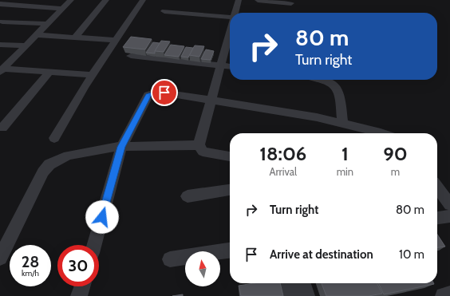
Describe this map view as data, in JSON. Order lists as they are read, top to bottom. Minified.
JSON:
{"north":"top","page":{"turn":["80 m","Turn right"],"eta":["18:06","Arrival","1","min","90","m"],"list":[{"name":"Turn right","value":"80 m"},{"name":"Arrive at destination","value":"10 m"}],"speed":"28 km/h","limit":"30"}}
